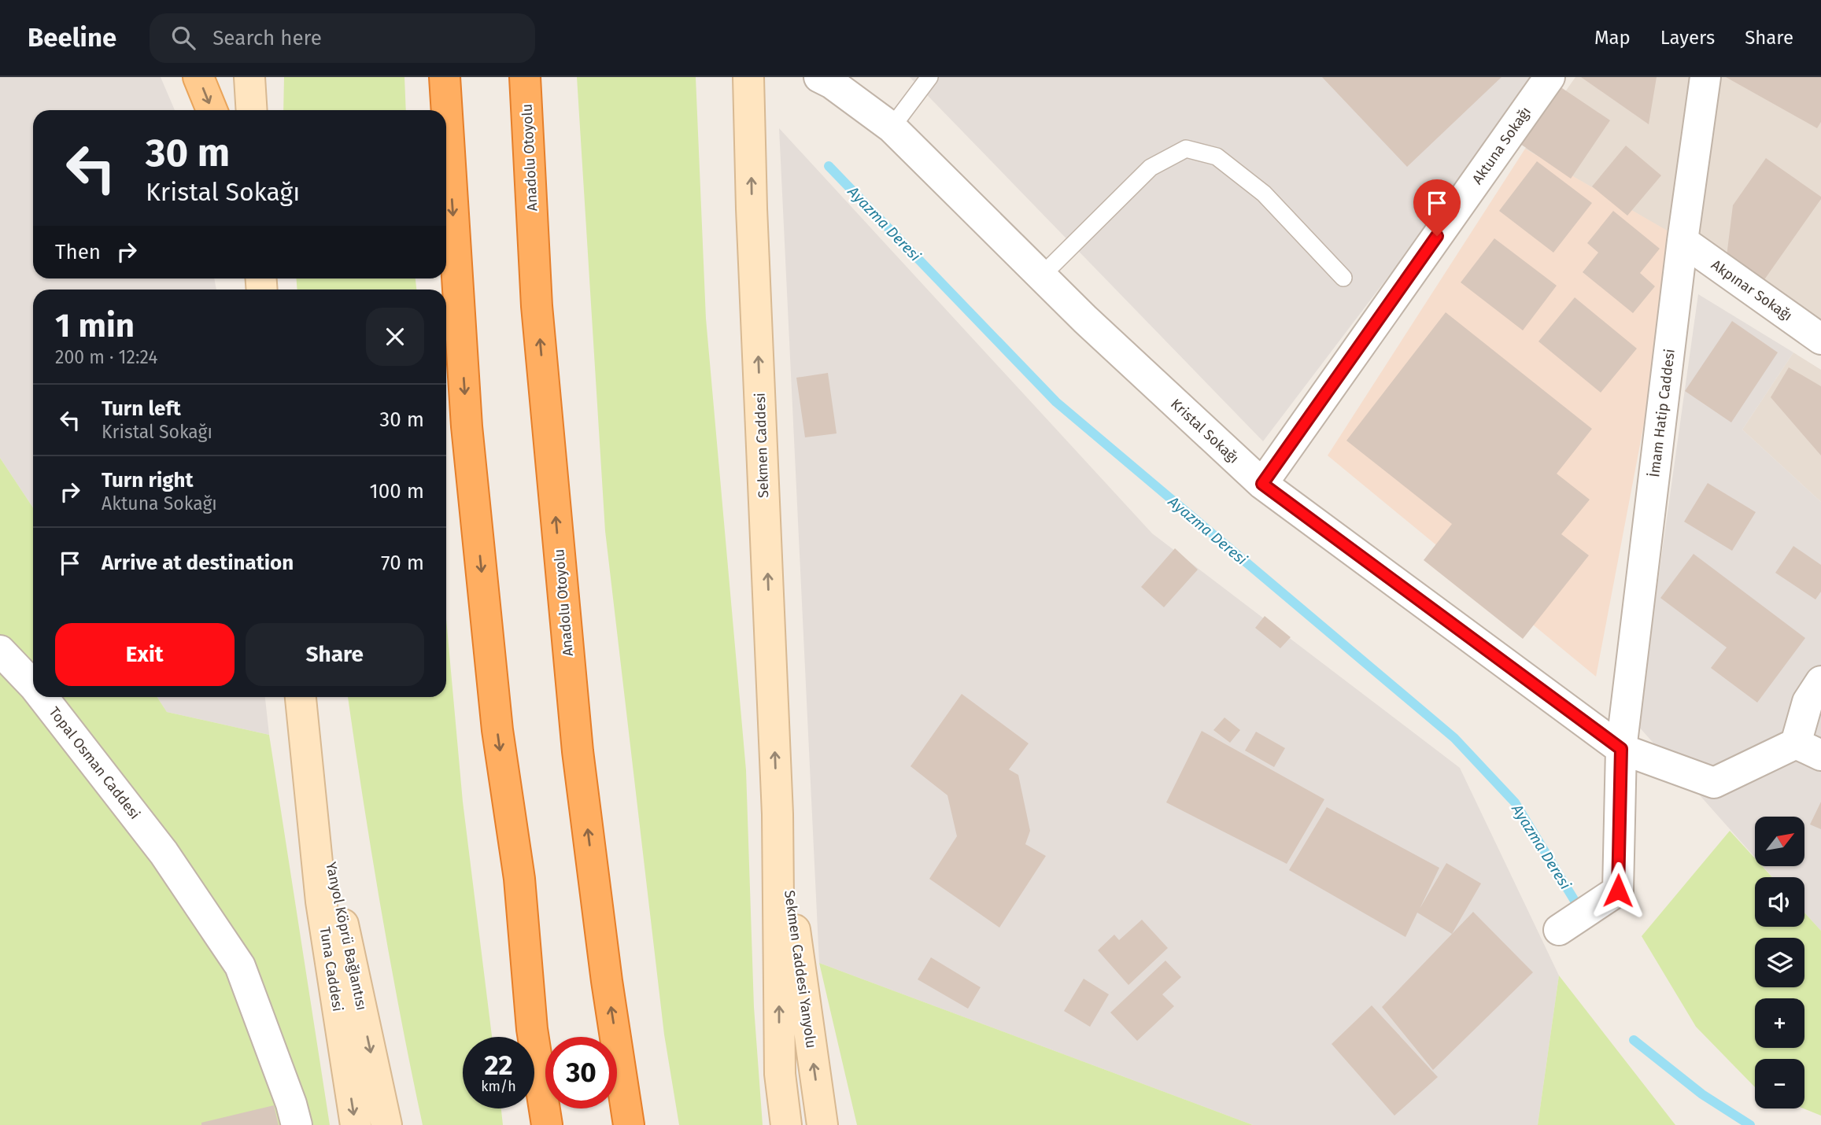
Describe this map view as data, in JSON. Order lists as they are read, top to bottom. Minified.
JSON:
{"streets":{"highway":["Anadolu Otoyolu"],"main road":["Sekmen Caddesi","Yanyol Köprü Bağlantısı","Tuna Caddesi","Sekmen Caddesi Yanyolu"],"street":["Aktuna Sokağı","Akpınar Sokağı","İmam Hatip Caddesi","Kristal Sokağı","Topal Osman Caddesi"]},"crossings":[["Aktuna Sokağı","Kristal Sokağı"],["Akpınar Sokağı","İmam Hatip Caddesi"],["İmam Hatip Caddesi","Kristal Sokağı"],["Sekmen Caddesi","Sekmen Caddesi Yanyolu"],["Yanyol Köprü Bağlantısı","Tuna Caddesi"]],"one_way":["Sekmen Caddesi","Yanyol Köprü Bağlantısı","Tuna Caddesi"],"water":["Ayazma Deresi"],"north":"top right","page":{"header":"Beeline","search":"Search here","nav":["Map","Layers","Share"],"turn":["30 m","Kristal Sokağı"],"then":"Then","heading":["1 min","200 m · 12:24"],"list":[{"name":"Turn left","note":"Kristal Sokağı","value":"30 m"},{"name":"Turn right","note":"Aktuna Sokağı","value":"100 m"},{"name":"Arrive at destination","value":"70 m"}],"buttons":["Exit","Share"],"map_buttons":["+","−"],"speed":"22 km/h","limit":"30"}}
